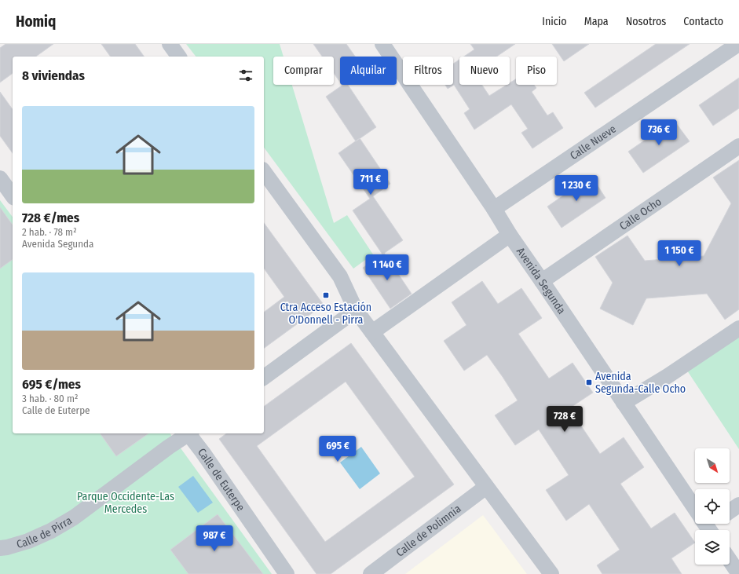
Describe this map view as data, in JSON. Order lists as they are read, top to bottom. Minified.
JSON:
{"streets":{"street":["Calle Nueve","Calle Ocho","Avenida Segunda","Calle de Euterpe","Calle de Polimnia","Calle de Pirra"]},"crossings":[["Calle Nueve","Avenida Segunda"],["Calle Ocho","Avenida Segunda"]],"parks":["Parque Occidente-Las Mercedes"],"places":{"transit":["Ctra Acceso Estación O'Donnell - Pirra","Avenida Segunda-Calle Ocho"]},"north":"bottom right","page":{"header":"Homiq","nav":["Inicio","Mapa","Nosotros","Contacto"],"chip":["Comprar","Alquilar","Filtros","Nuevo","Piso"],"heading":"8 viviendas","list":[{"name":"728 €/mes","note":"2 hab. · 78 m² · Avenida Segunda"},{"name":"695 €/mes","note":"3 hab. · 80 m² · Calle de Euterpe"}],"price":["736 €","711 €","1 230 €","1 150 €","1 140 €","728 €","695 €","987 €"]}}
